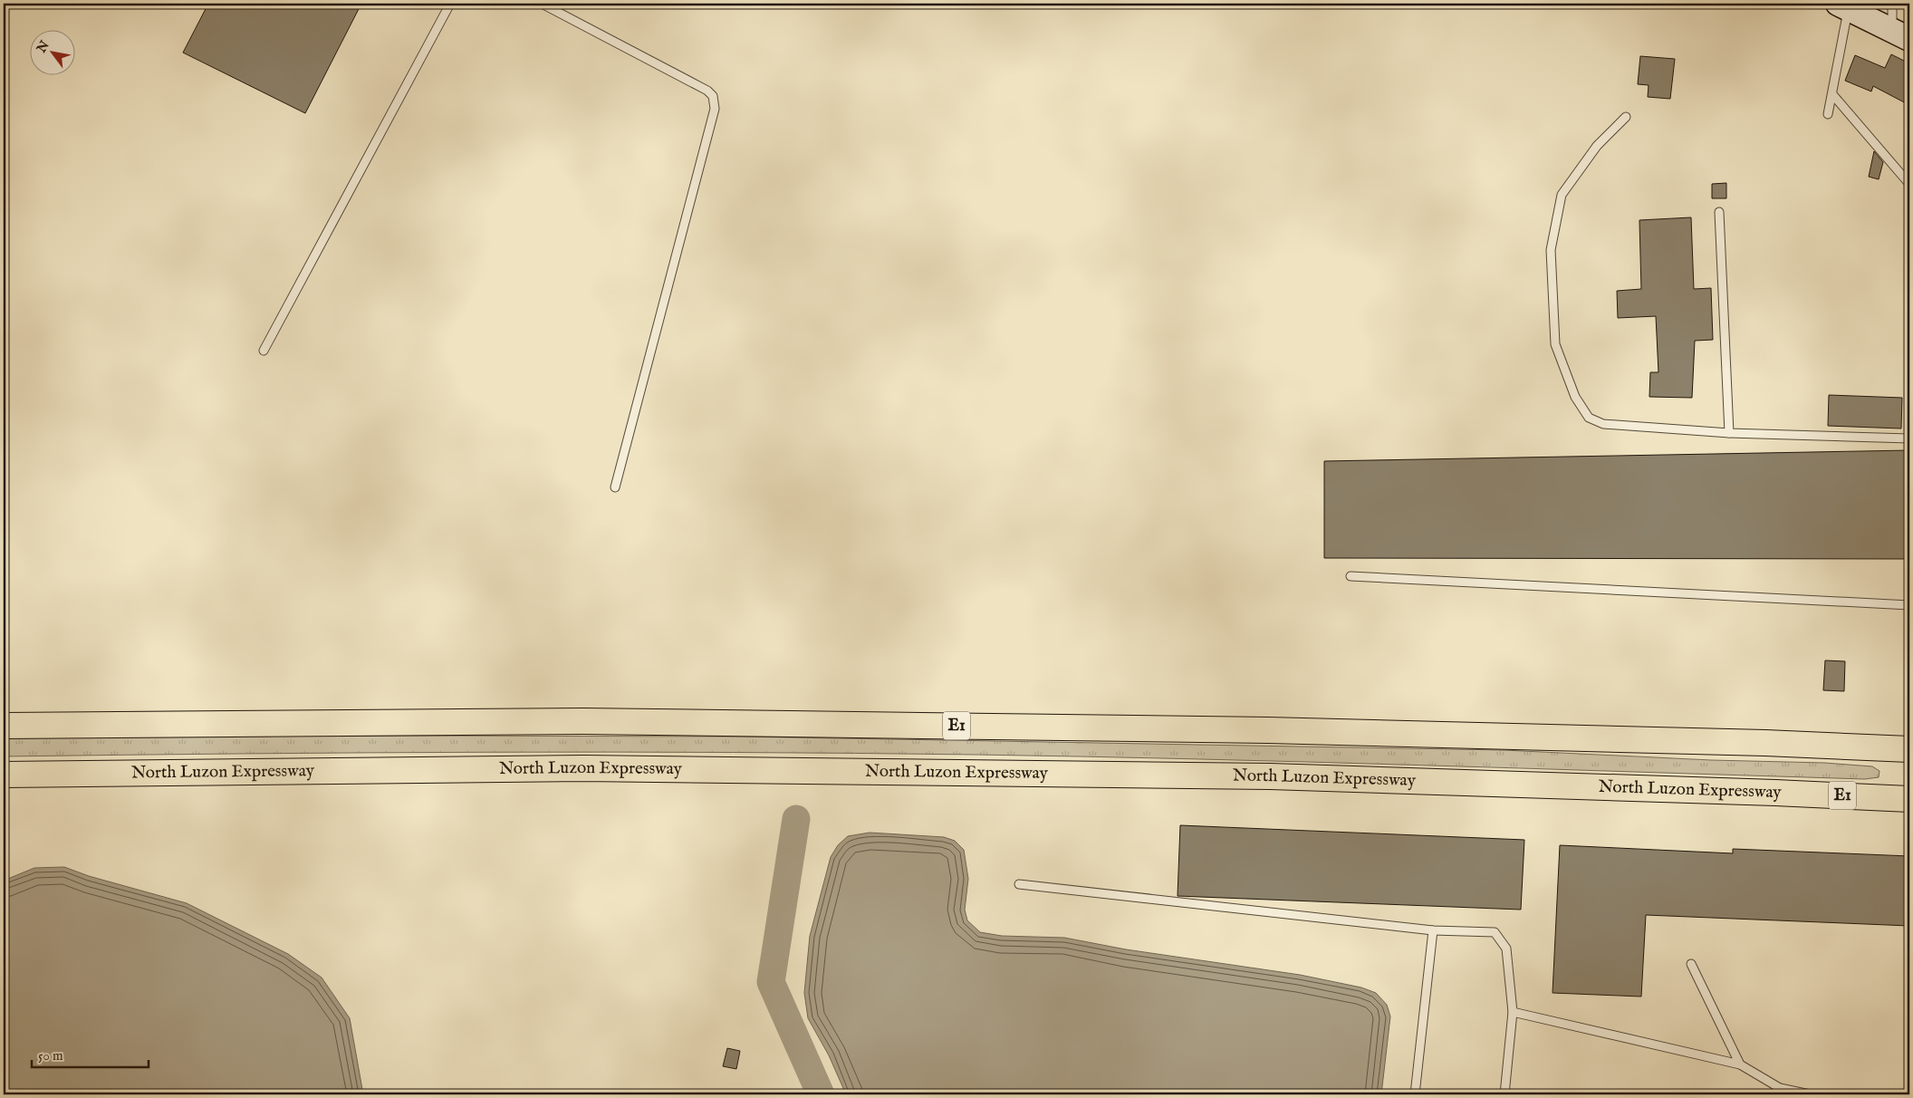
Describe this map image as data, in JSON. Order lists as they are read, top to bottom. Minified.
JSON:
{"streets":{"highway":["E1","North Luzon Expressway"]},"scale_bar":"50 m","north":"top left"}
